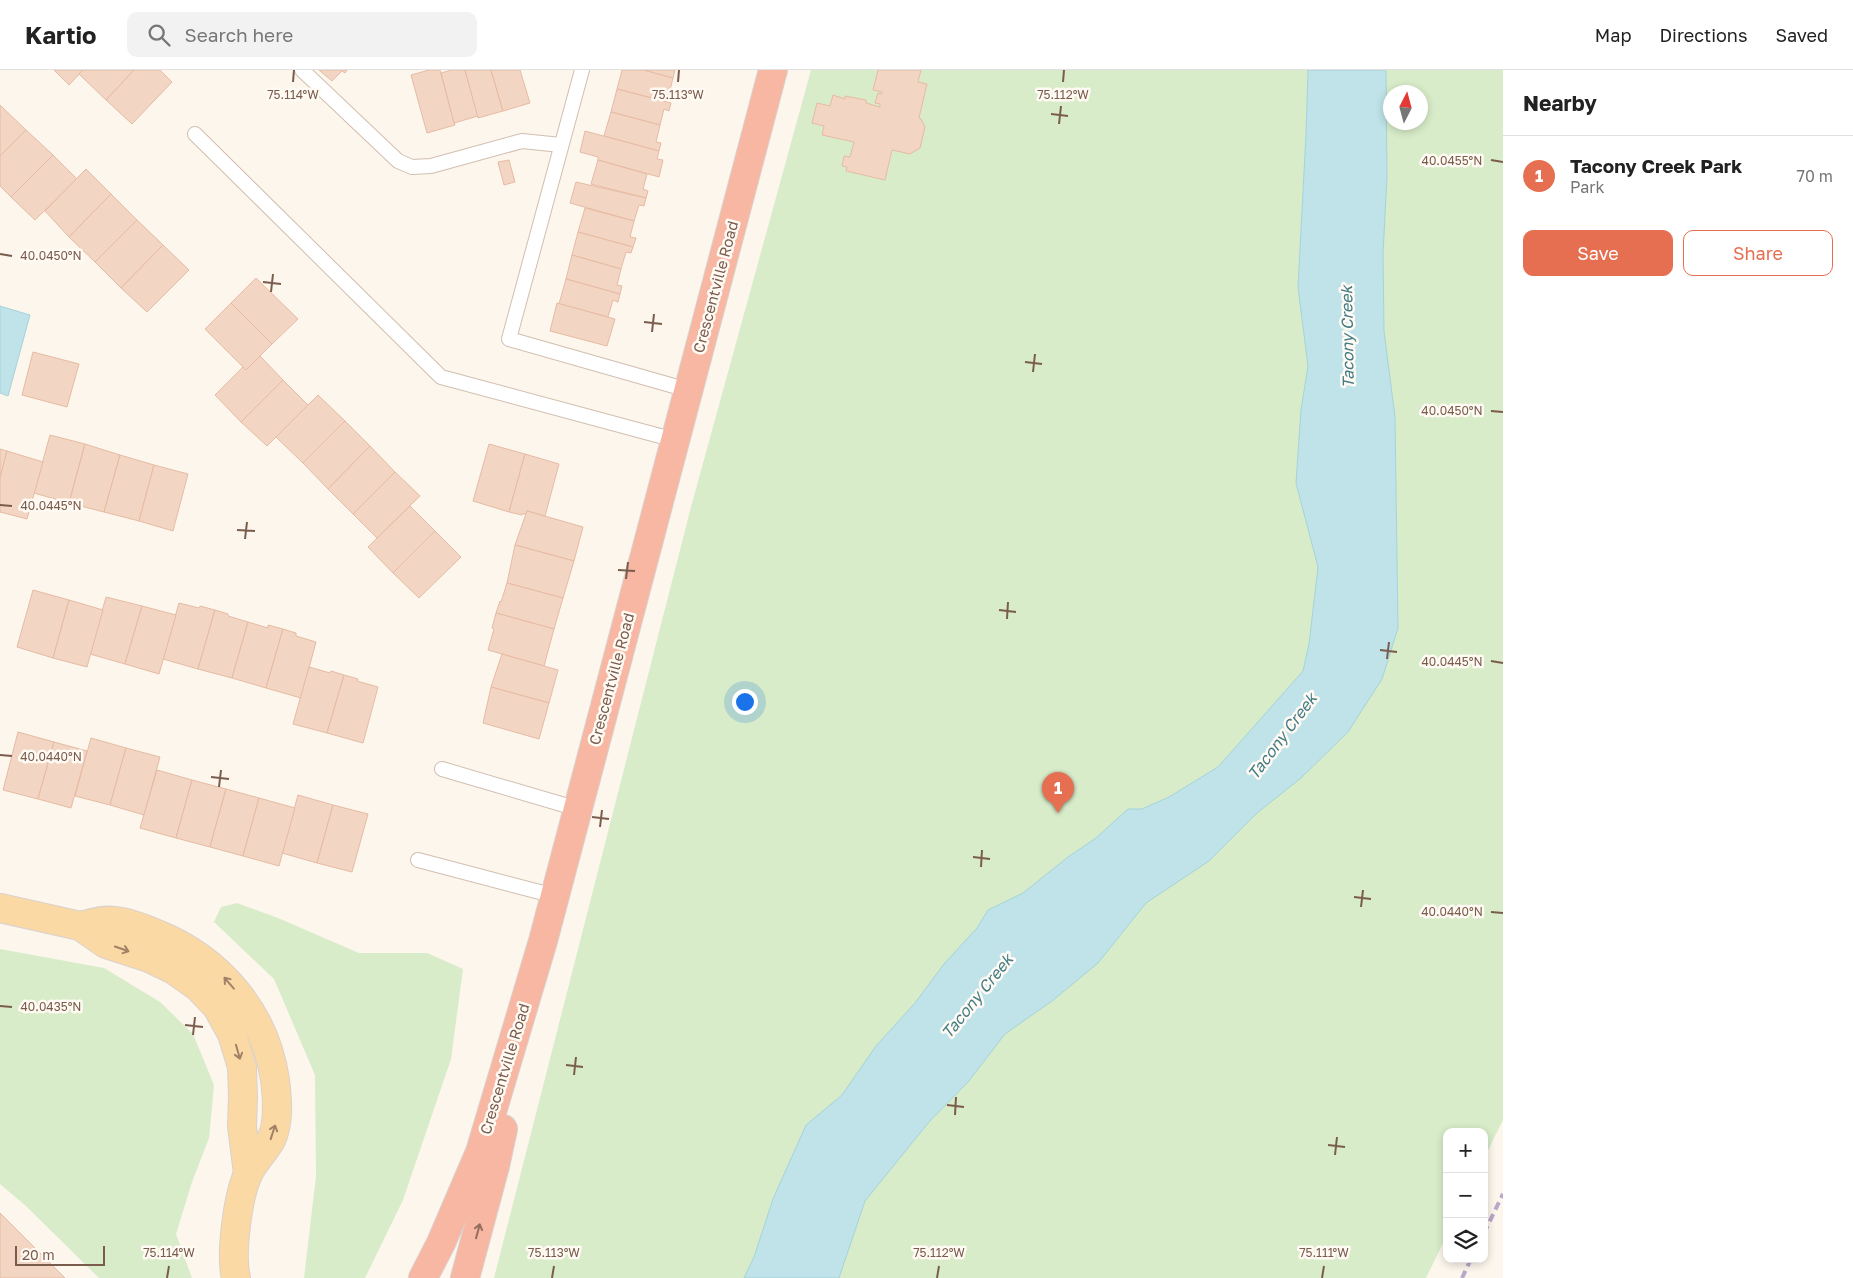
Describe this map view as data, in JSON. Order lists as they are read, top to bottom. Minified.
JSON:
{"streets":{"highway":["Crescentville Road"]},"water":["Tacony Creek"],"scale_bar":"20 m","north":"top","page":{"header":"Kartio","search":"Search here","nav":["Map","Directions","Saved"],"heading":"Nearby","list":[{"mark":"1","name":"Tacony Creek Park","note":"Park","value":"70 m"}],"buttons":["Save","Share"],"pins":"1","map_buttons":["+","−"],"scale":"20 m"},"coordinates":["75.114°W","75.113°W","75.112°W","40.0455°N","40.0450°N","40.0445°N","40.0440°N","40.0435°N","75.111°W"]}
